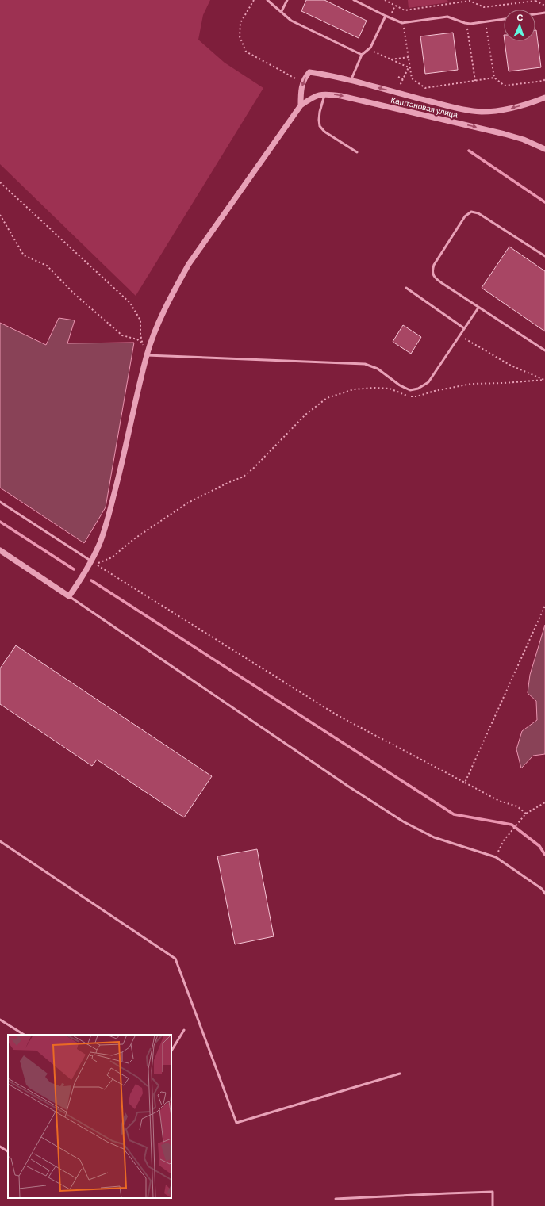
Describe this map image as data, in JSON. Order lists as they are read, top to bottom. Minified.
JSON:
{"streets":{"street":["Каштановая улица"]},"north":"top"}
